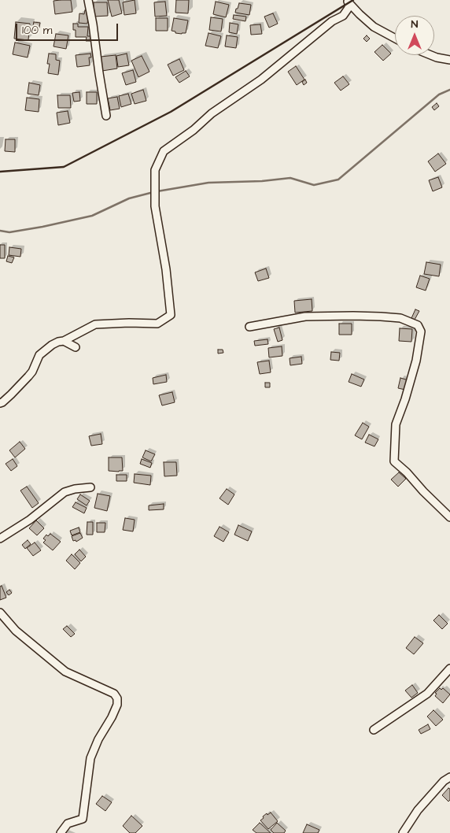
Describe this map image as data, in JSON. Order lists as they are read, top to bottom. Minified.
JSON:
{"scale_bar":"100 m","north":"top"}
